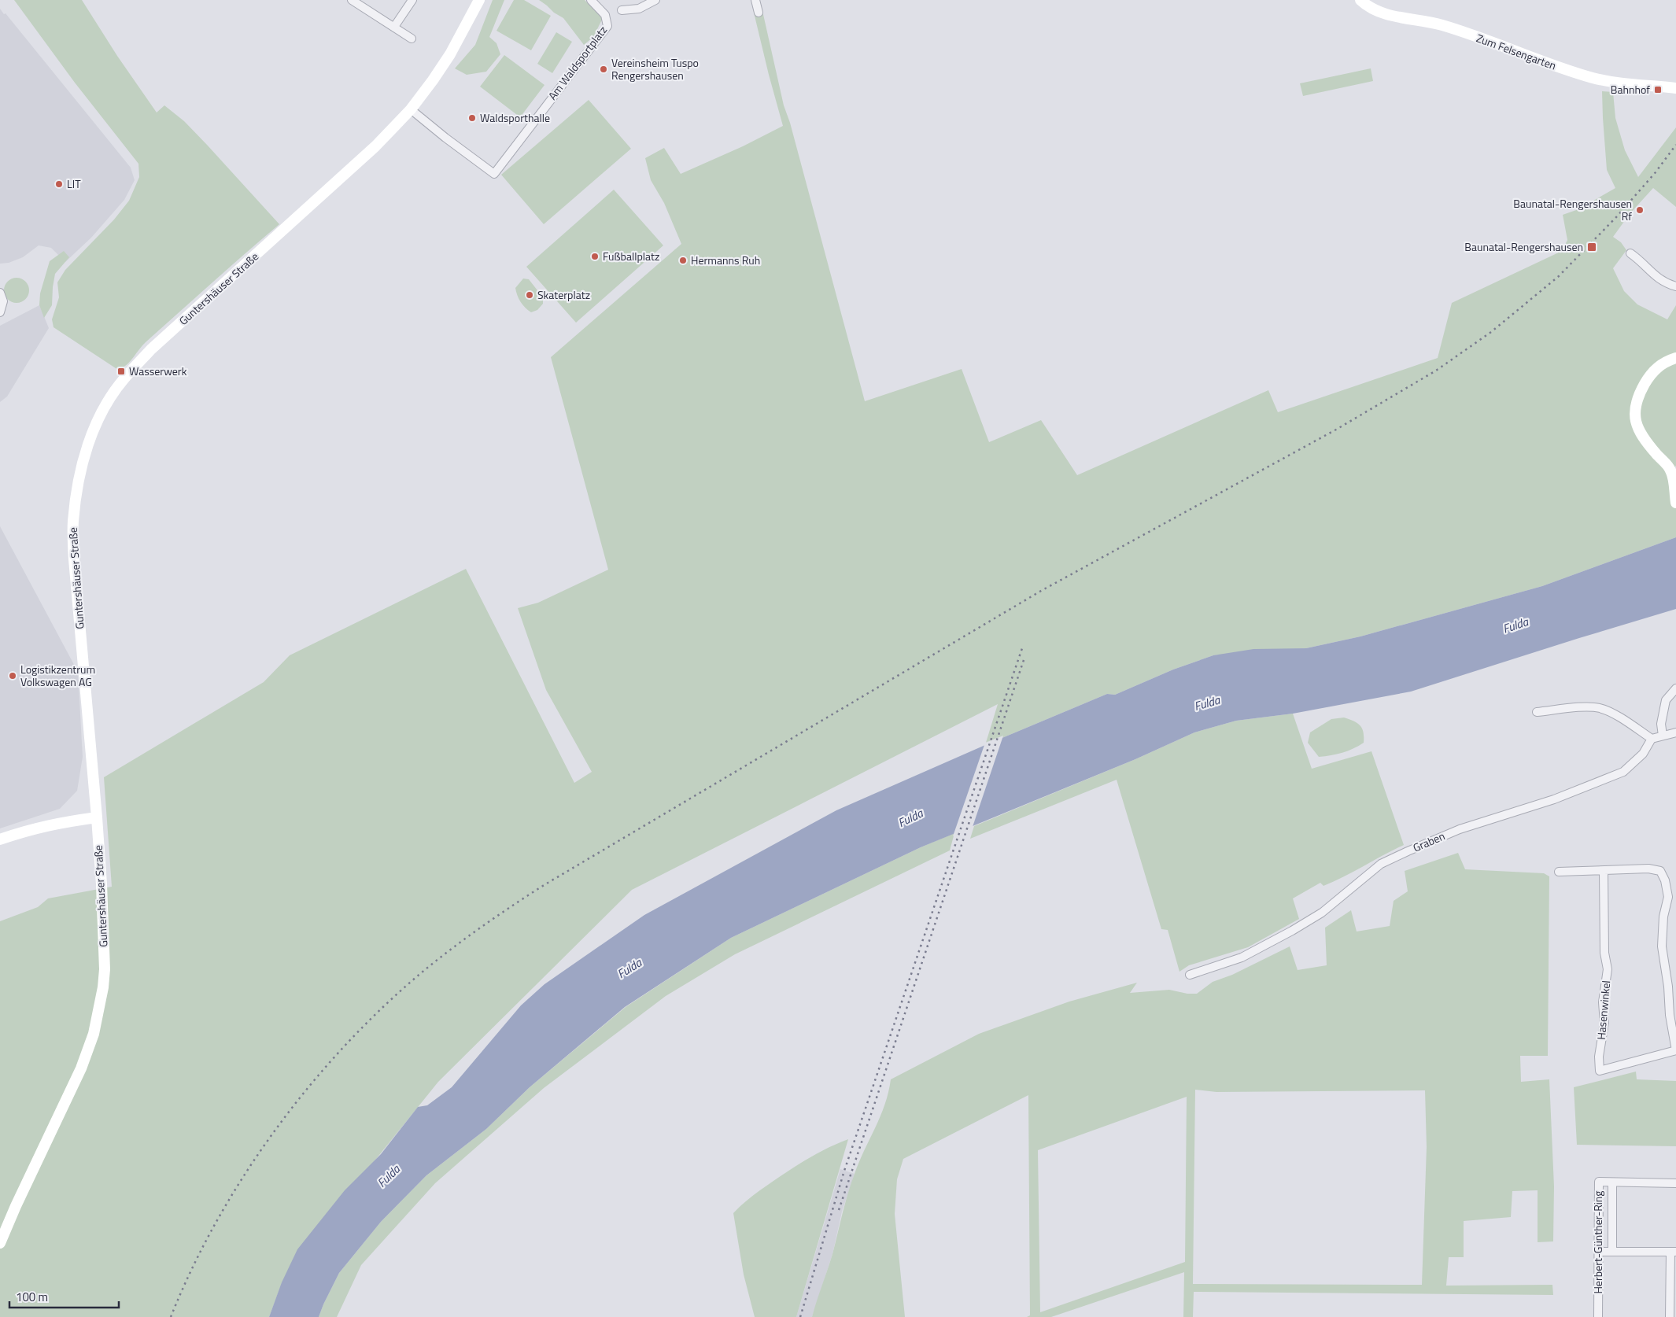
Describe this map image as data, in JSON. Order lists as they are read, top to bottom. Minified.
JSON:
{"streets":{"street":["Zum Felsengarten","Am Waldsportplatz","Guntershäuser Straße","Graben","Hasenwinkel","Herbert-Günther-Ring"]},"crossings":[["Am Waldsportplatz","Guntershäuser Straße"]],"water":["Fulda"],"places":{"other":["Vereinsheim Tuspo Rengershausen","Waldsporthalle","LIT","Baunatal-Rengershausen Rf","Fußballplatz","Hermanns Ruh","Skaterplatz","Logistikzentrum Volkswagen AG"],"transit":["Bahnhof","Baunatal-Rengershausen","Wasserwerk"]},"scale_bar":"100 m"}
